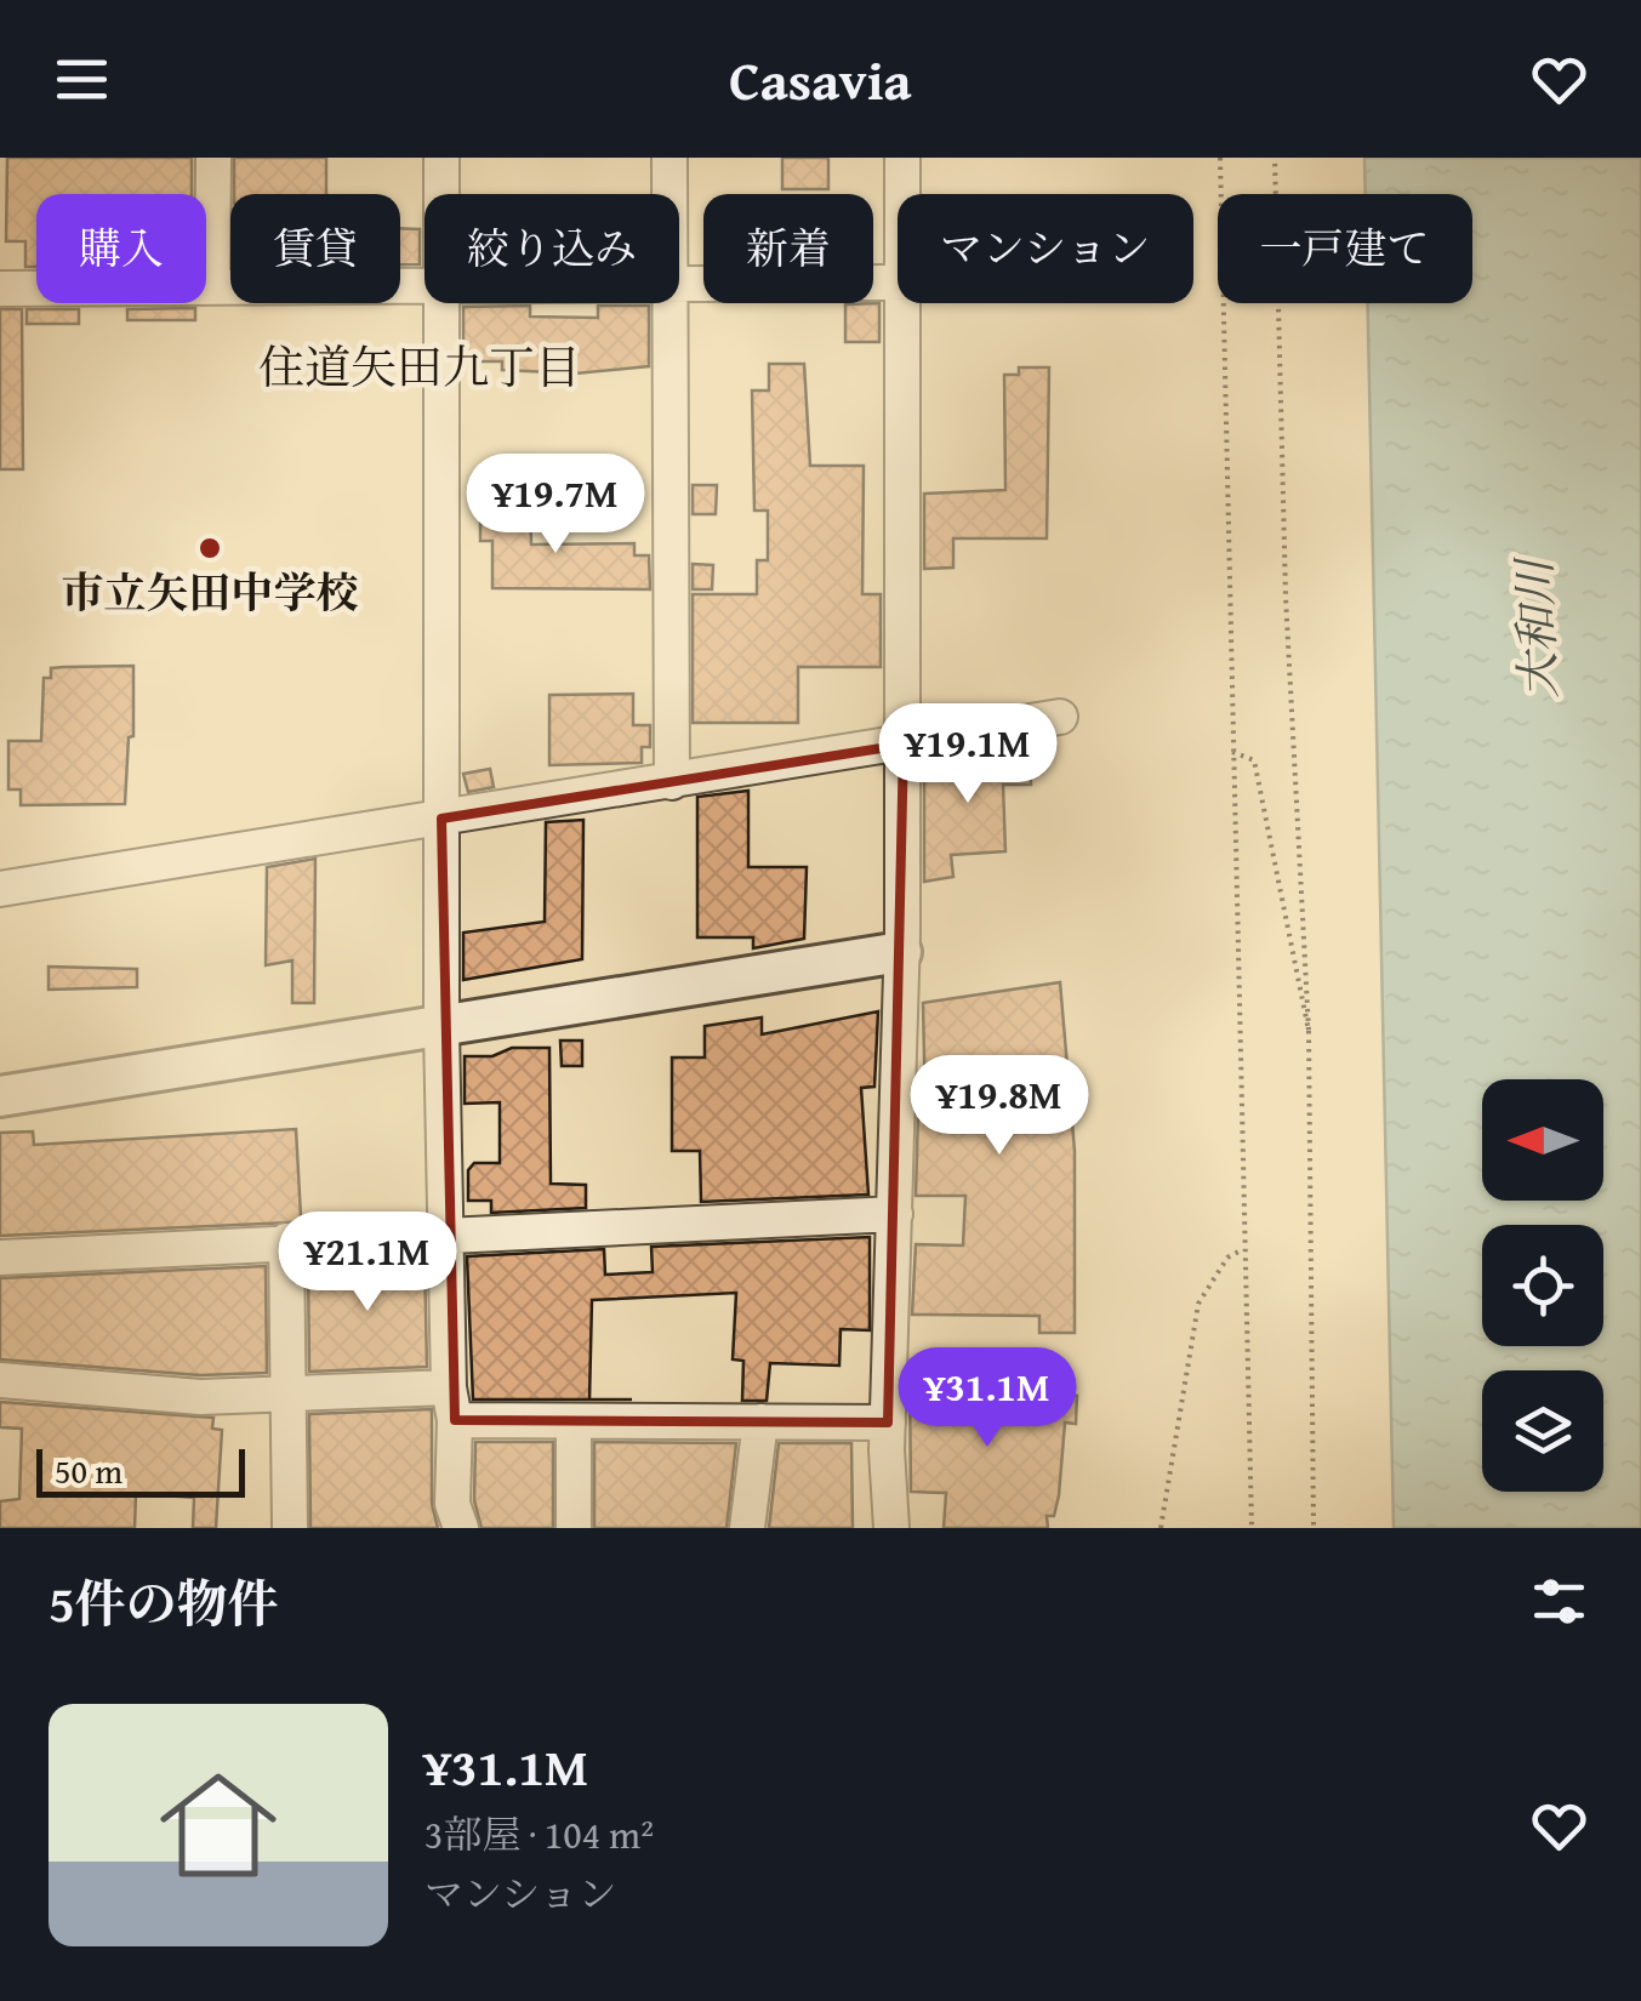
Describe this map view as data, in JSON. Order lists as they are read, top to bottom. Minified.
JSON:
{"districts":["住道矢田九丁目"],"water":["大和川"],"places":["市立矢田中学校"],"scale_bar":"50 m","north":"left","page":{"header":"Casavia","chip":["購入","賃貸","絞り込み","新着","マンション","一戸建て"],"price":["¥19.7M","¥19.1M","¥19.8M","¥21.1M","¥31.1M"],"scale":"50 m","heading":"5件の物件","list":[{"name":"¥31.1M","note":"3部屋 · 104 m² · マンション"}]}}
